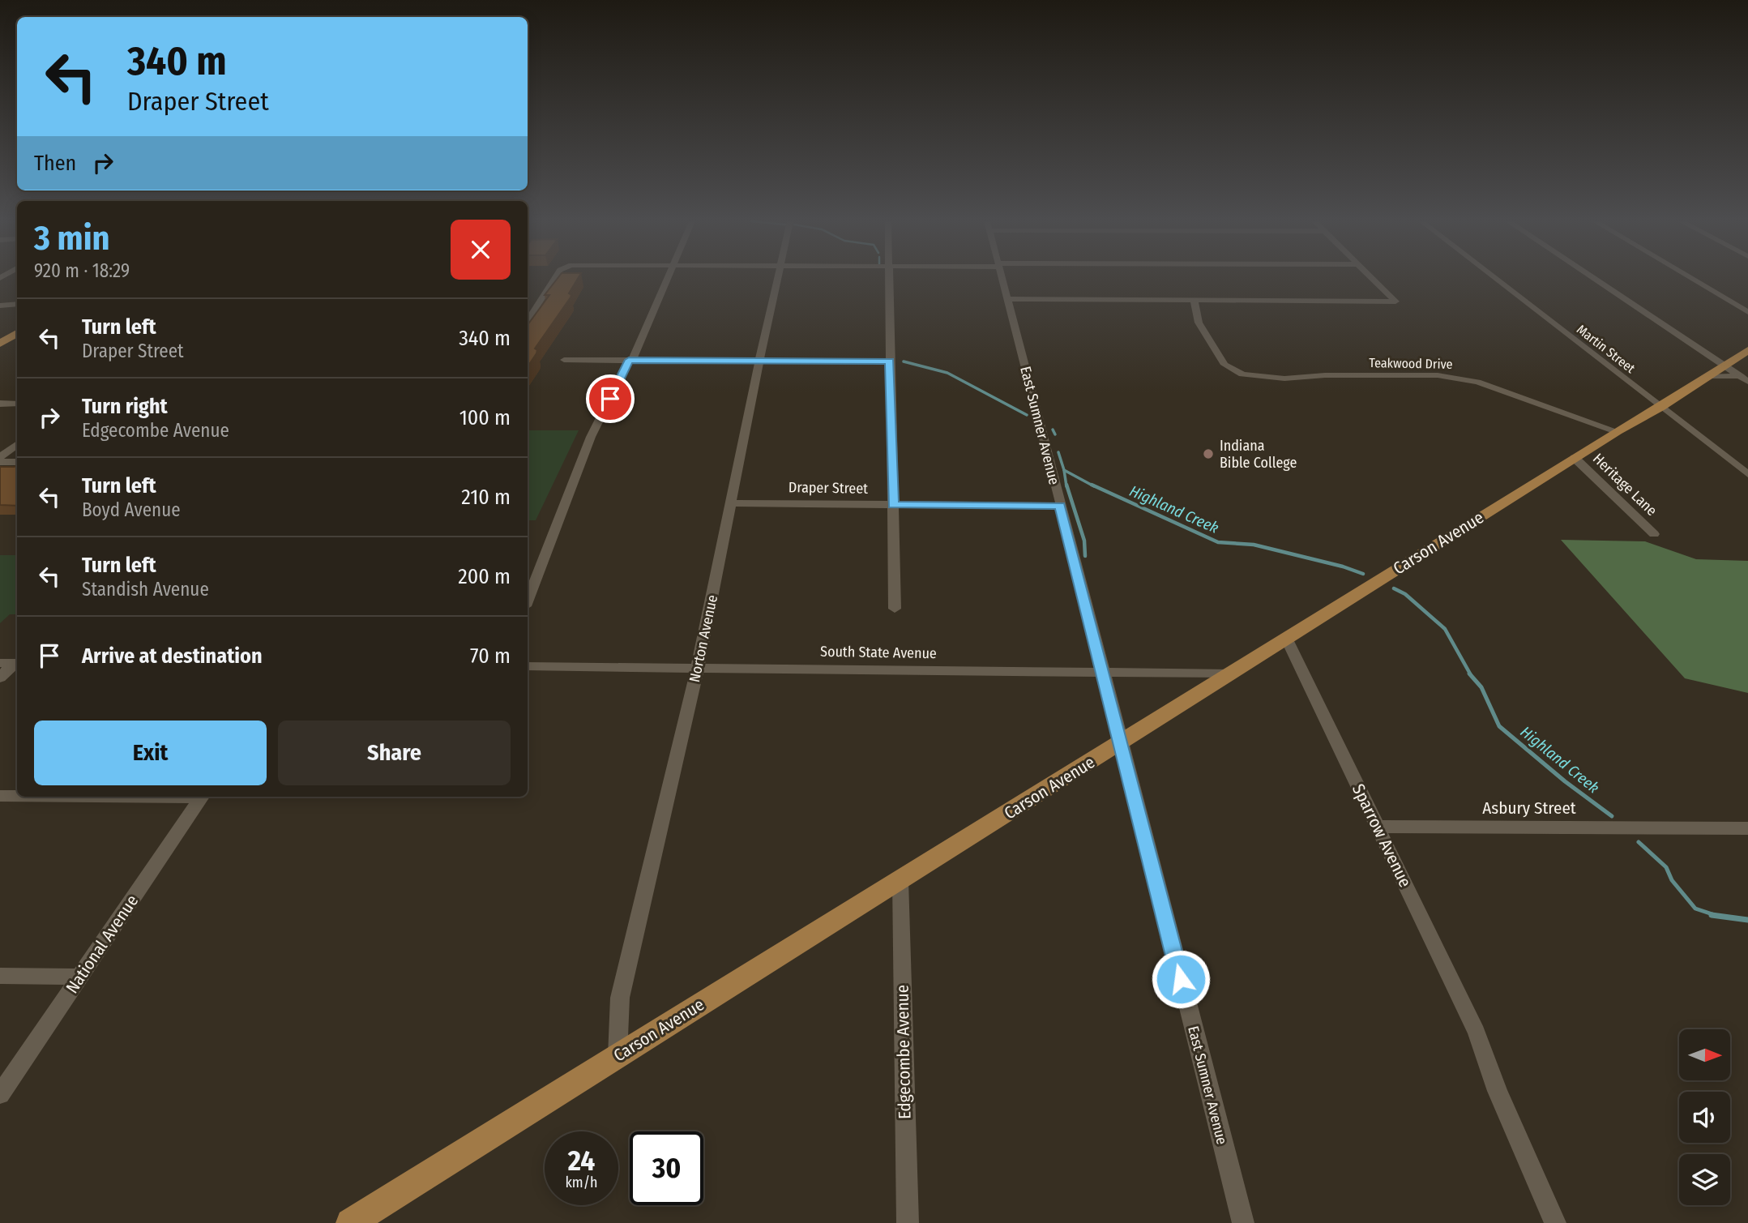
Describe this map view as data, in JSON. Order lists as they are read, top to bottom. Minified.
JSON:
{"streets":{"main road":["Carson Avenue"],"street":["Martin Street","Teakwood Drive","East Sumner Avenue","Heritage Lane","Draper Street","Norton Avenue","South State Avenue","Asbury Street","Sparrow Avenue","National Avenue","Edgecombe Avenue"]},"crossings":[["Martin Street","Carson Avenue"],["Teakwood Drive","Carson Avenue"],["East Sumner Avenue","Draper Street"],["East Sumner Avenue","Carson Avenue"],["East Sumner Avenue","South State Avenue"],["Heritage Lane","Carson Avenue"],["Draper Street","Norton Avenue"],["Carson Avenue","Norton Avenue"],["Carson Avenue","South State Avenue"],["Carson Avenue","Sparrow Avenue"],["Carson Avenue","Edgecombe Avenue"],["Norton Avenue","South State Avenue"],["Asbury Street","Sparrow Avenue"]],"water":["Highland Creek"],"places":["Indiana Bible College"],"north":"right","page":{"turn":["340 m","Draper Street"],"then":"Then","heading":["3 min","920 m · 18:29"],"list":[{"name":"Turn left","note":"Draper Street","value":"340 m"},{"name":"Turn right","note":"Edgecombe Avenue","value":"100 m"},{"name":"Turn left","note":"Boyd Avenue","value":"210 m"},{"name":"Turn left","note":"Standish Avenue","value":"200 m"},{"name":"Arrive at destination","value":"70 m"}],"buttons":["Exit","Share"],"speed":"24 km/h","limit":"30"}}
